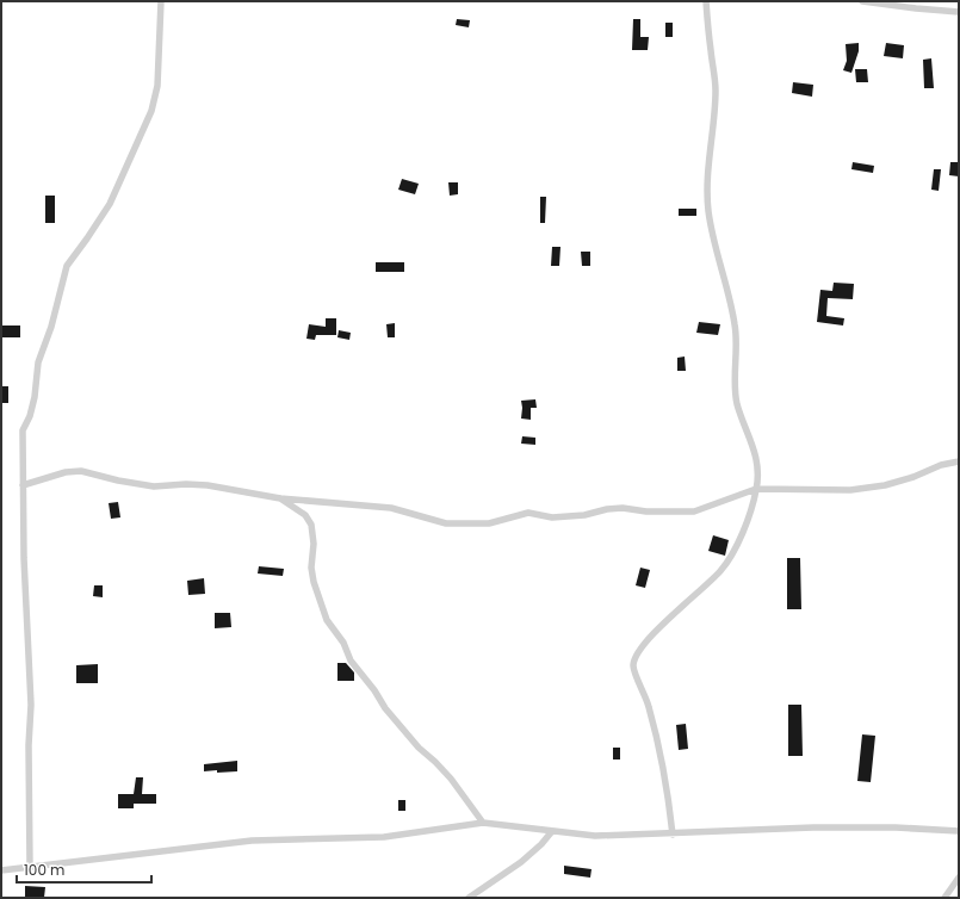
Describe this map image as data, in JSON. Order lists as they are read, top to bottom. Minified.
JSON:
{"scale_bar":"100 m"}
